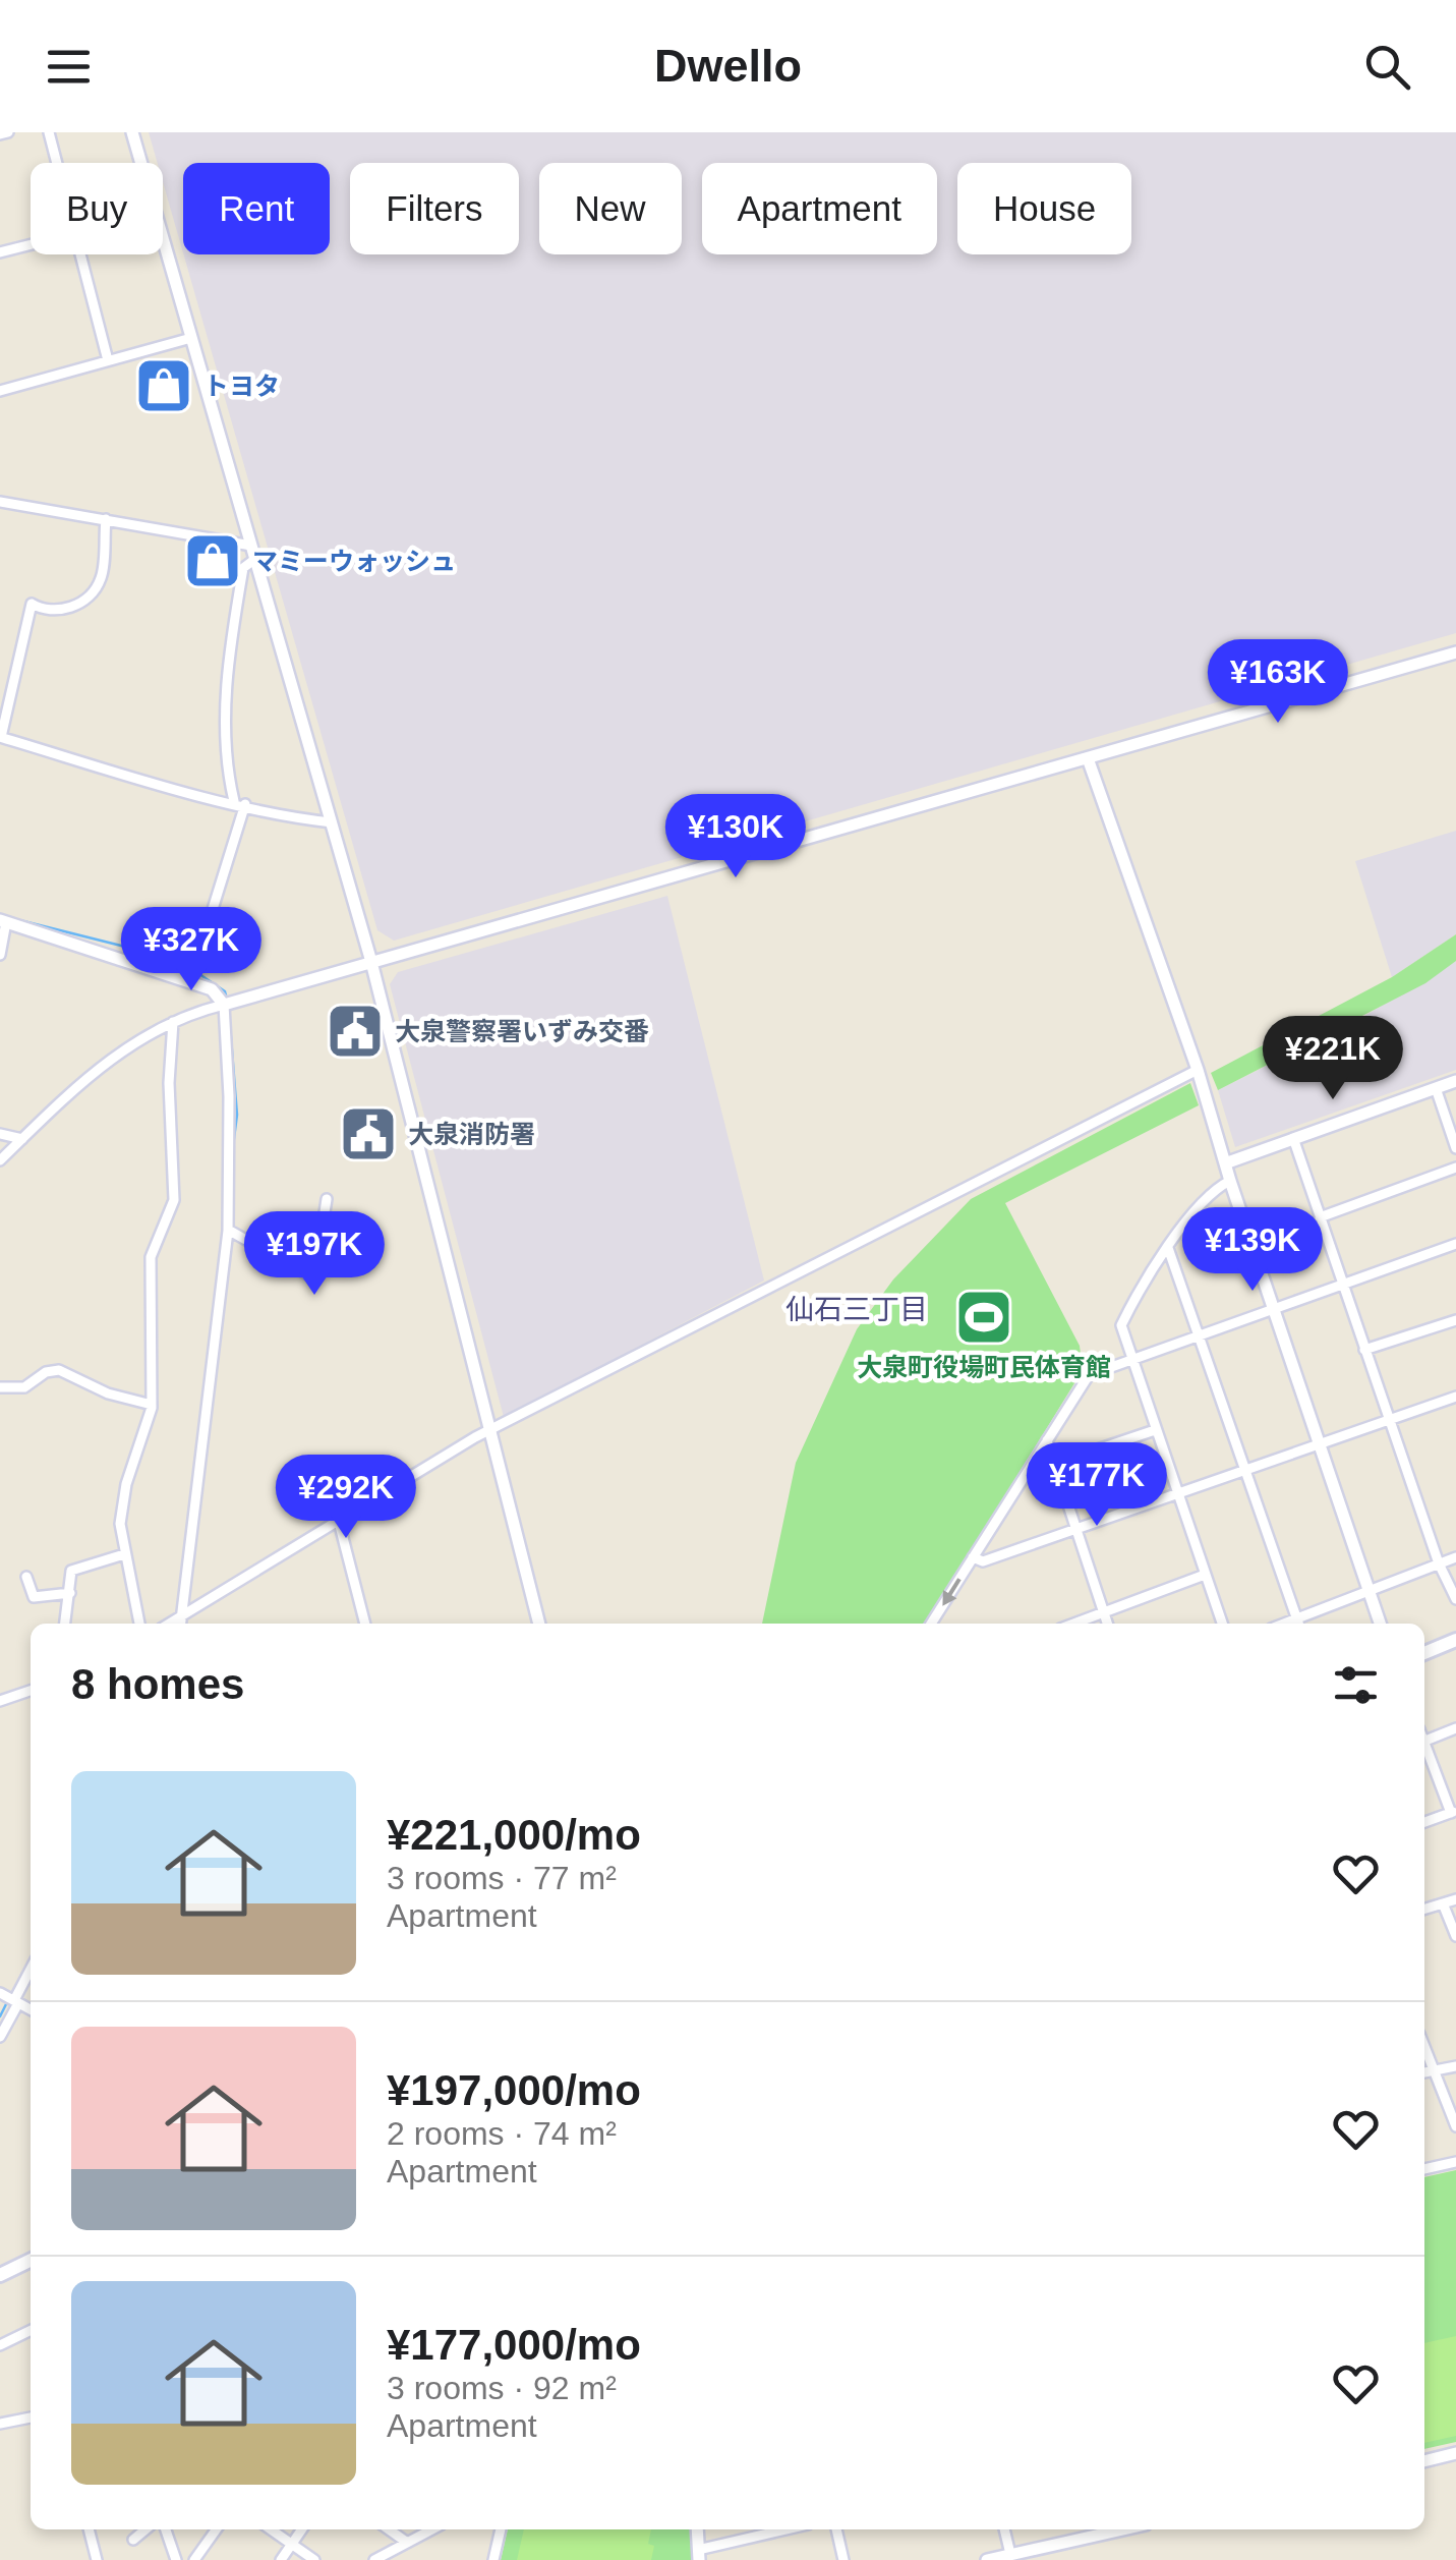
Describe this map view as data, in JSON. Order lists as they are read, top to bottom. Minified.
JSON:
{"districts":["仙石三丁目"],"places":{"shop":["トヨタ","マミーウォッシュ"],"public building":["大泉警察署いずみ交番","大泉消防署"],"sports":["大泉町役場町民体育館"]},"page":{"header":"Dwello","chip":["Buy","Rent","Filters","New","Apartment","House"],"price":["¥163K","¥130K","¥327K","¥221K","¥139K","¥197K","¥177K","¥292K"],"heading":"8 homes","list":[{"name":"¥221,000/mo","note":"3 rooms · 77 m² · Apartment"},{"name":"¥197,000/mo","note":"2 rooms · 74 m² · Apartment"},{"name":"¥177,000/mo","note":"3 rooms · 92 m² · Apartment"}]}}
